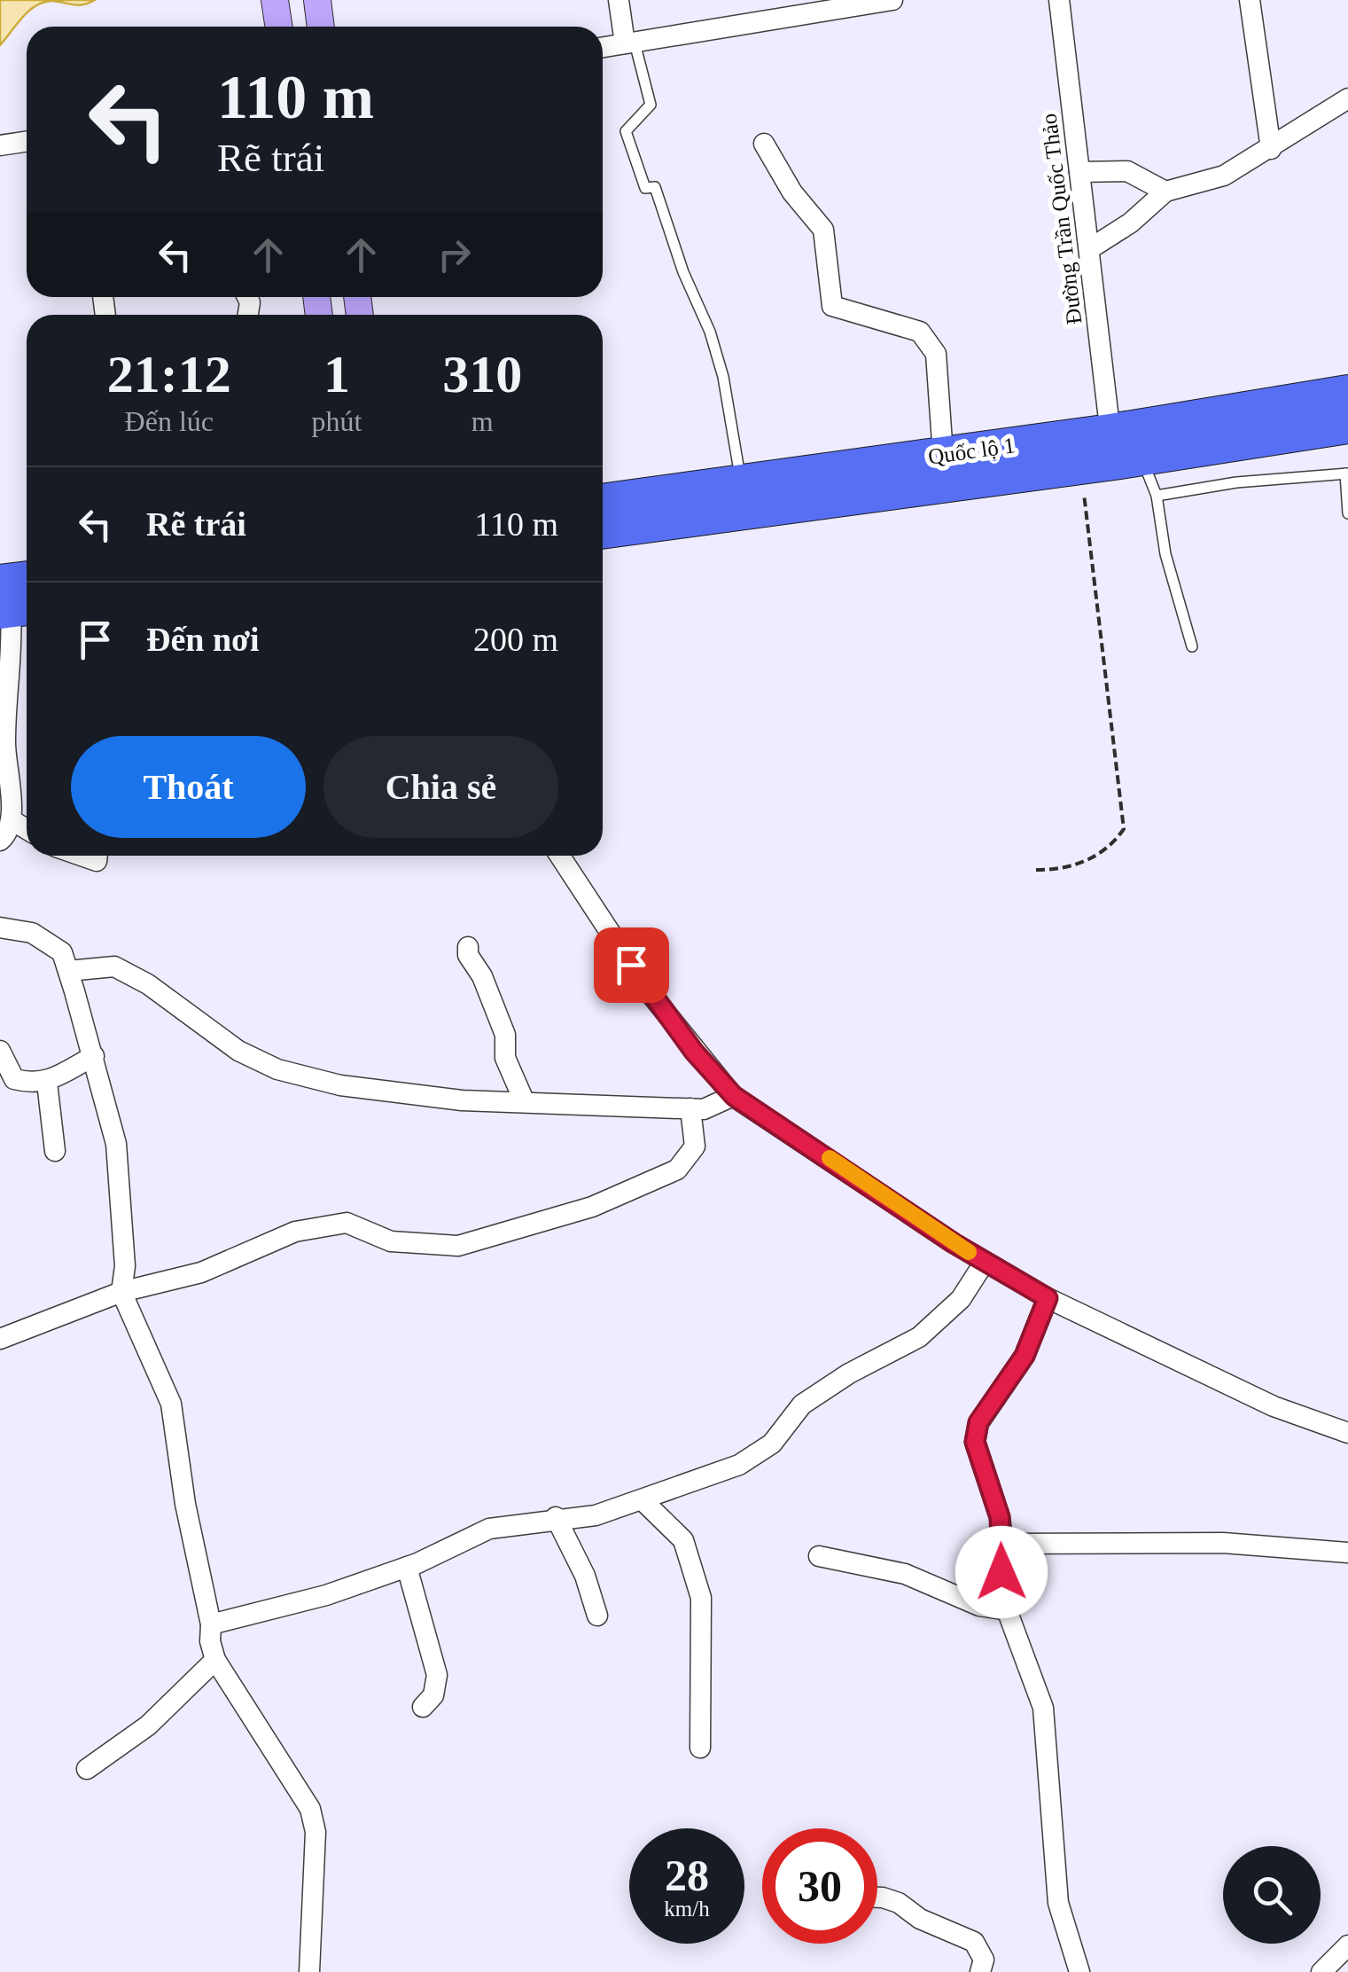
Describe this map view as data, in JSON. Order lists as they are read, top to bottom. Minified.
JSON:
{"streets":{"highway":["Quốc lộ 1"],"street":["Đường Trần Quốc Thảo"]},"crossings":[["Đường Trần Quốc Thảo","Quốc lộ 1"]],"page":{"turn":["110 m","Rẽ trái"],"eta":["21:12","Đến lúc","1","phút","310","m"],"list":[{"name":"Rẽ trái","value":"110 m"},{"name":"Đến nơi","value":"200 m"}],"buttons":["Thoát","Chia sẻ"],"speed":"28 km/h","limit":"30"}}
